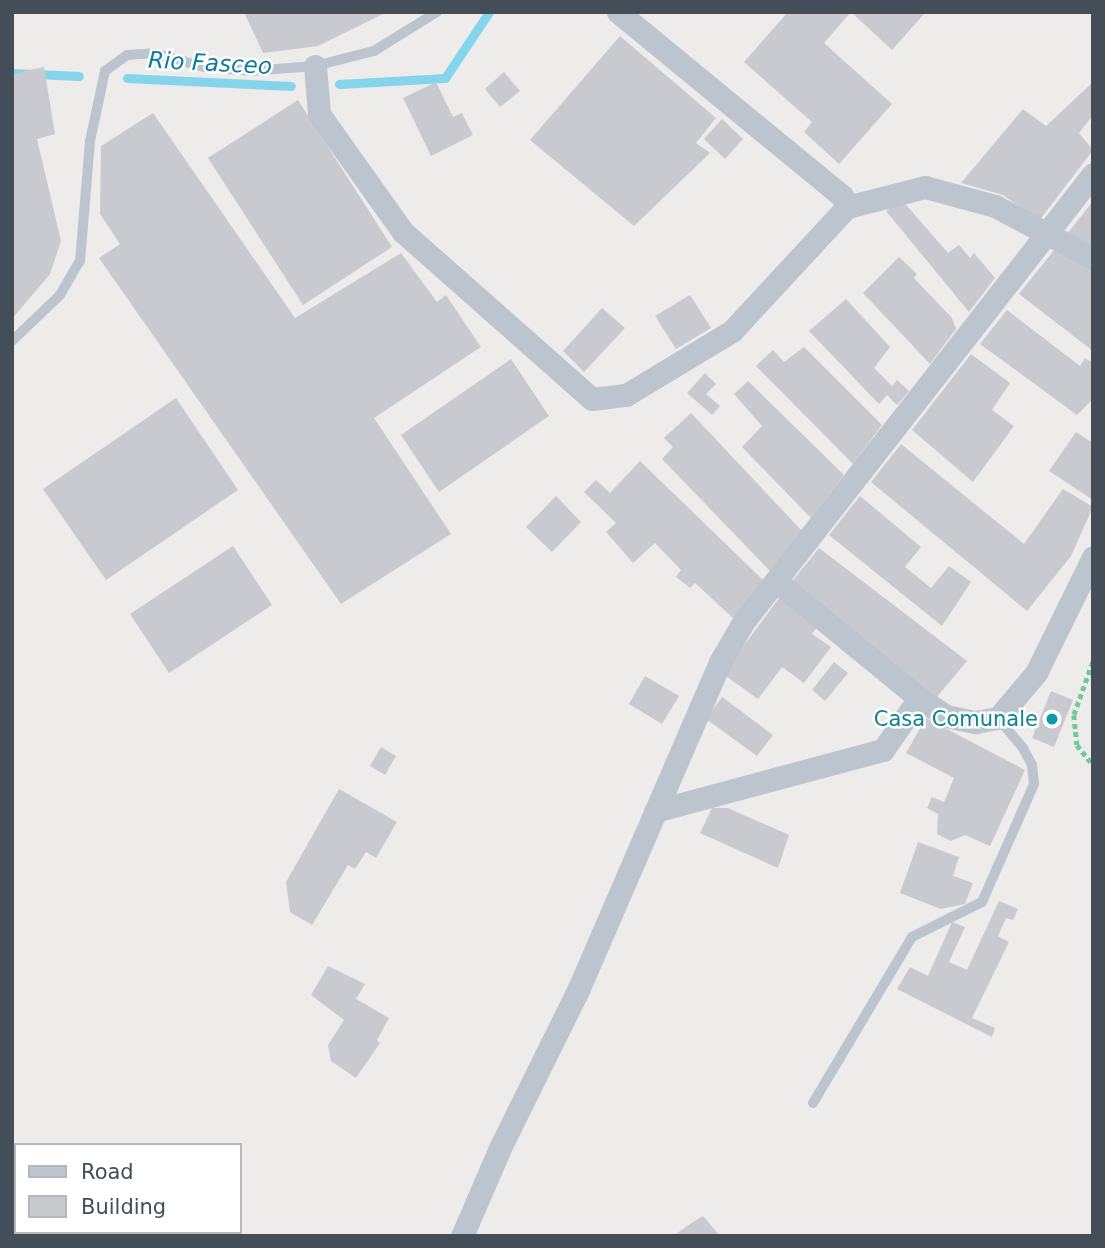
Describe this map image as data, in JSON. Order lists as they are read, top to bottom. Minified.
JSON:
{"water":["Rio Fasceo"],"places":["Casa Comunale"],"legend":["Road","Building"]}
